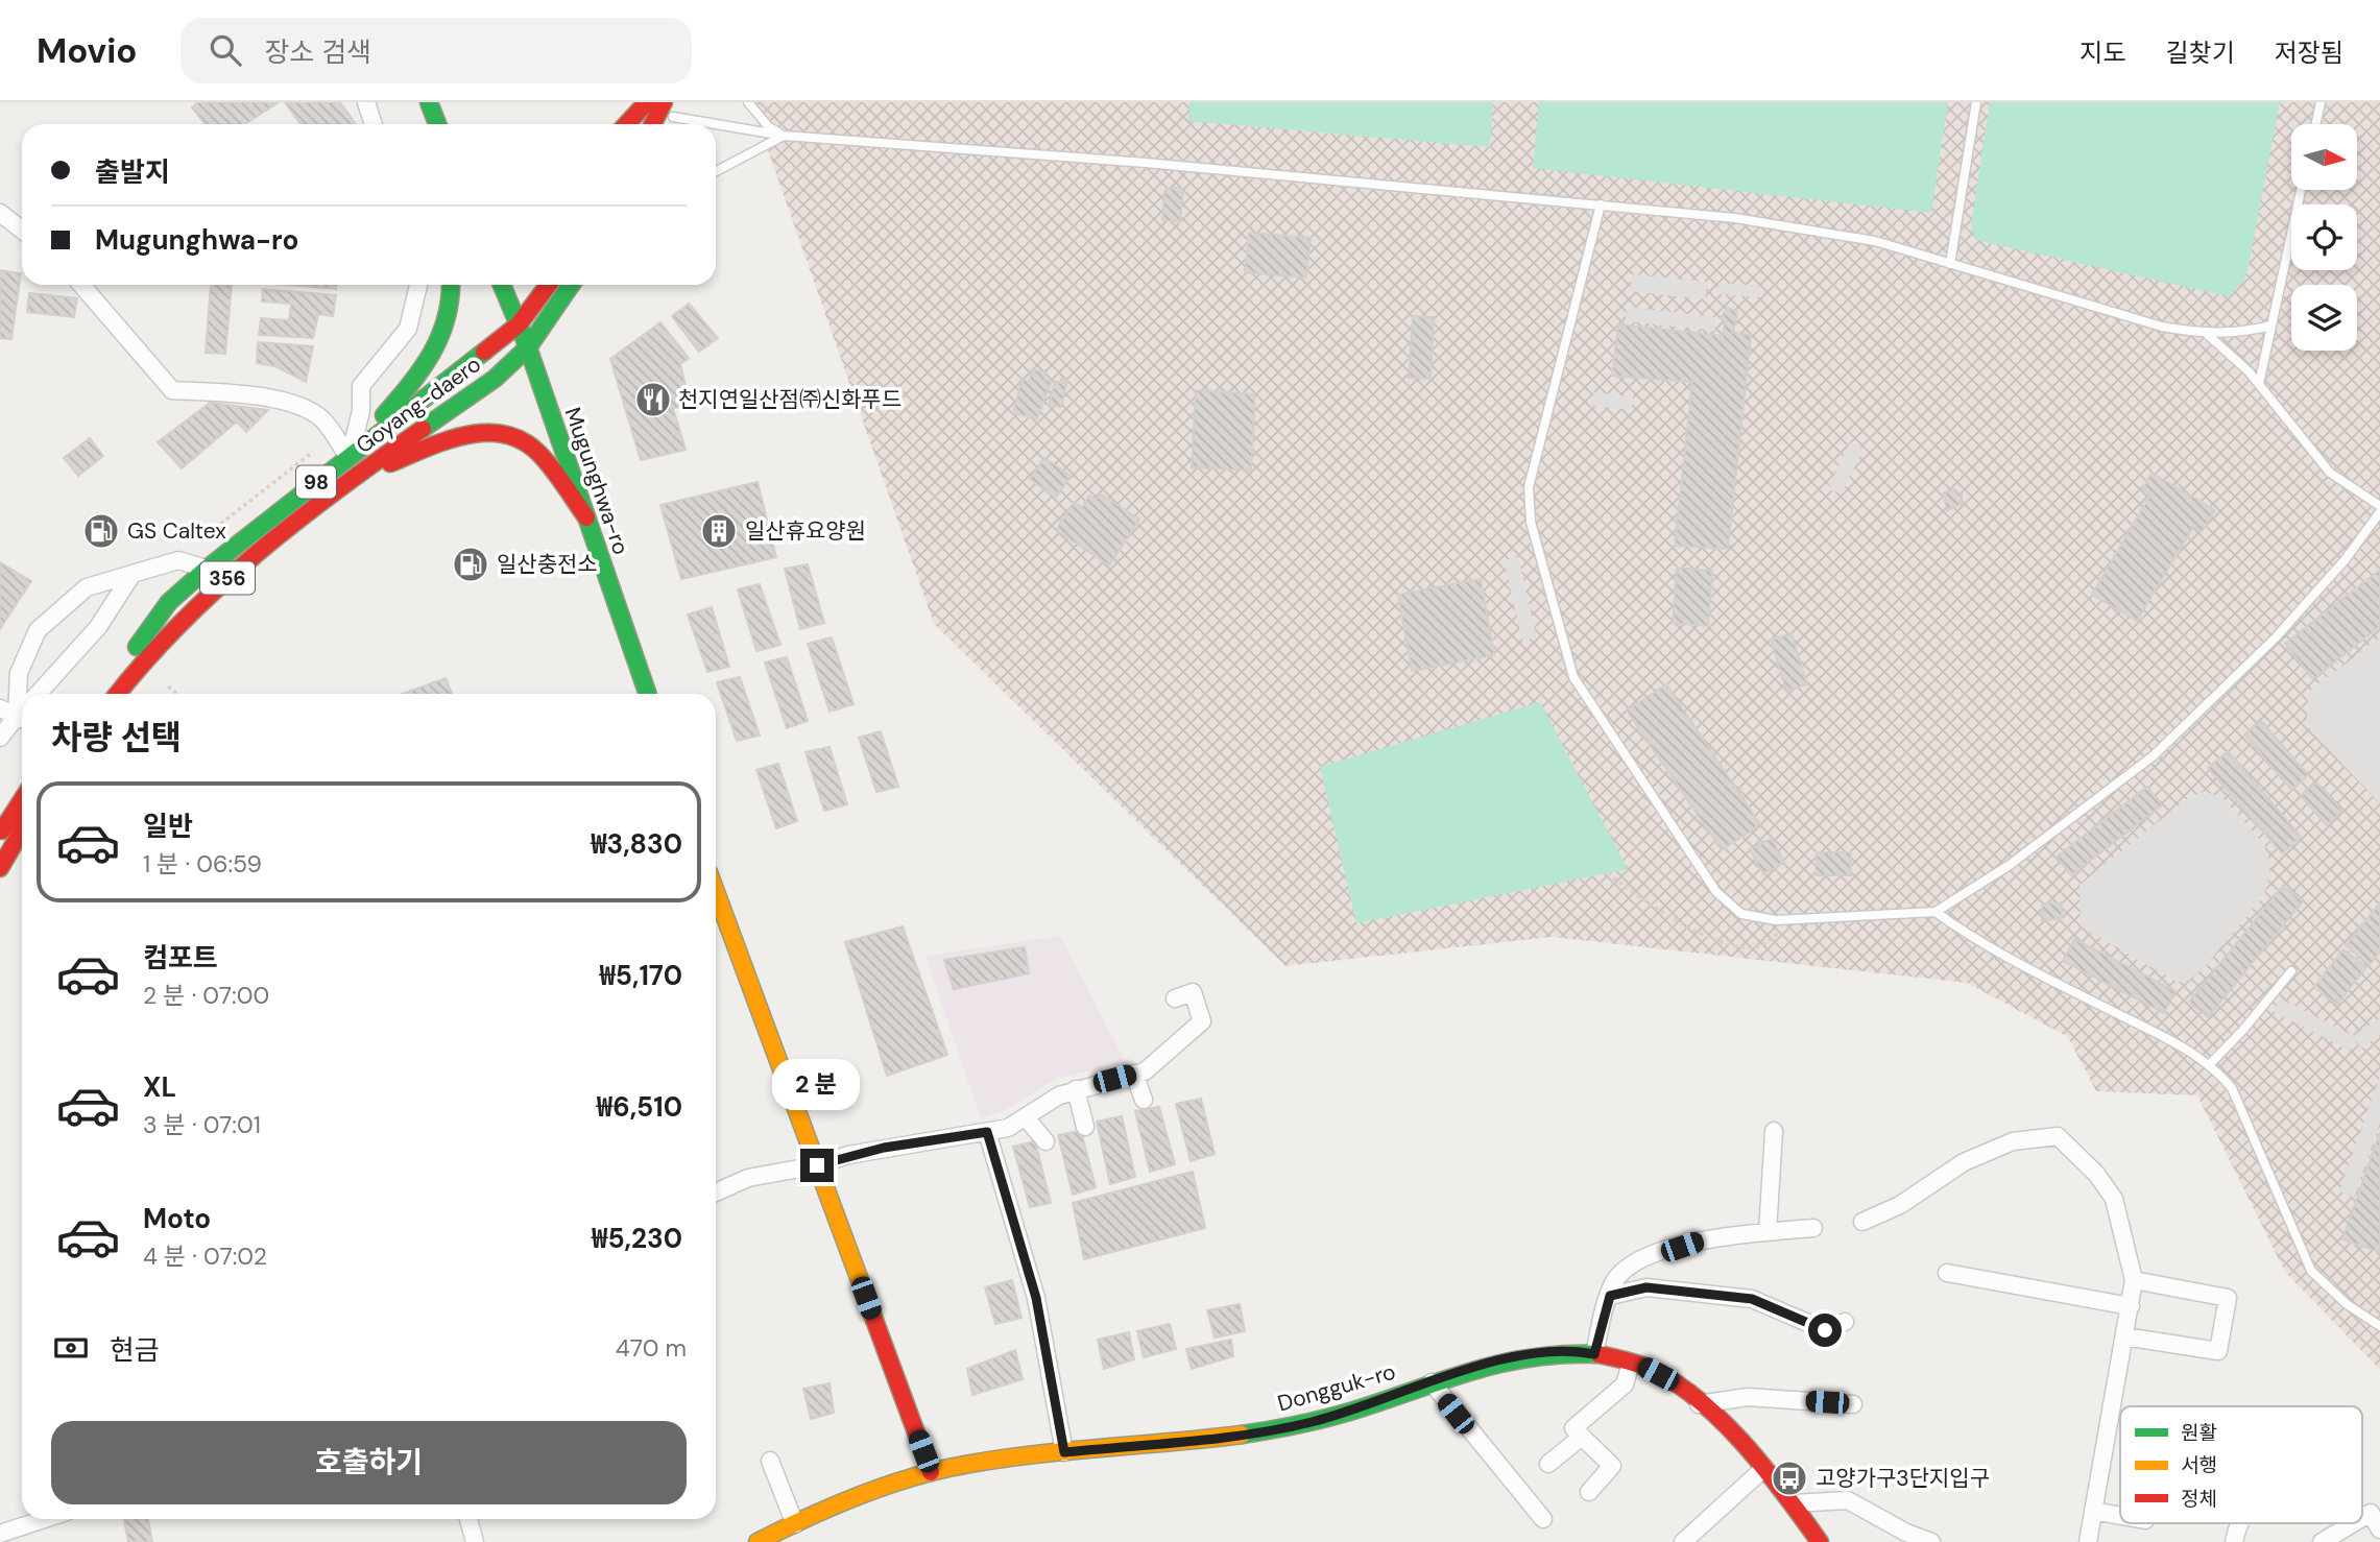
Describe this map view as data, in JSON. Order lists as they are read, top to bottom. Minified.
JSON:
{"streets":{"main road":["Goyang-daero","Mugunghwa-ro","98","356","Dongguk-ro"]},"crossings":[["Goyang-daero","Mugunghwa-ro"]],"places":{"restaurant":["천지연일산점㈜신화푸드"],"fuel station":["GS Caltex","일산충전소"],"building":["일산휴요양원"],"bus stop":["고양가구3단지입구"]},"legend":["원활","서행","정체"],"north":"right","page":{"header":"Movio","search":"장소 검색","nav":["지도","길찾기","저장됨"],"banner":["출발지","Mugunghwa-ro"],"heading":"차량 선택","list":[{"name":"일반","note":"1 분 · 06:59","value":"₩3,830"},{"name":"컴포트","note":"2 분 · 07:00","value":"₩5,170"},{"name":"XL","note":"3 분 · 07:01","value":"₩6,510"},{"name":"Moto","note":"4 분 · 07:02","value":"₩5,230"}],"bubble":"2 분","pay":["현금","470 m"],"buttons":"호출하기"}}
